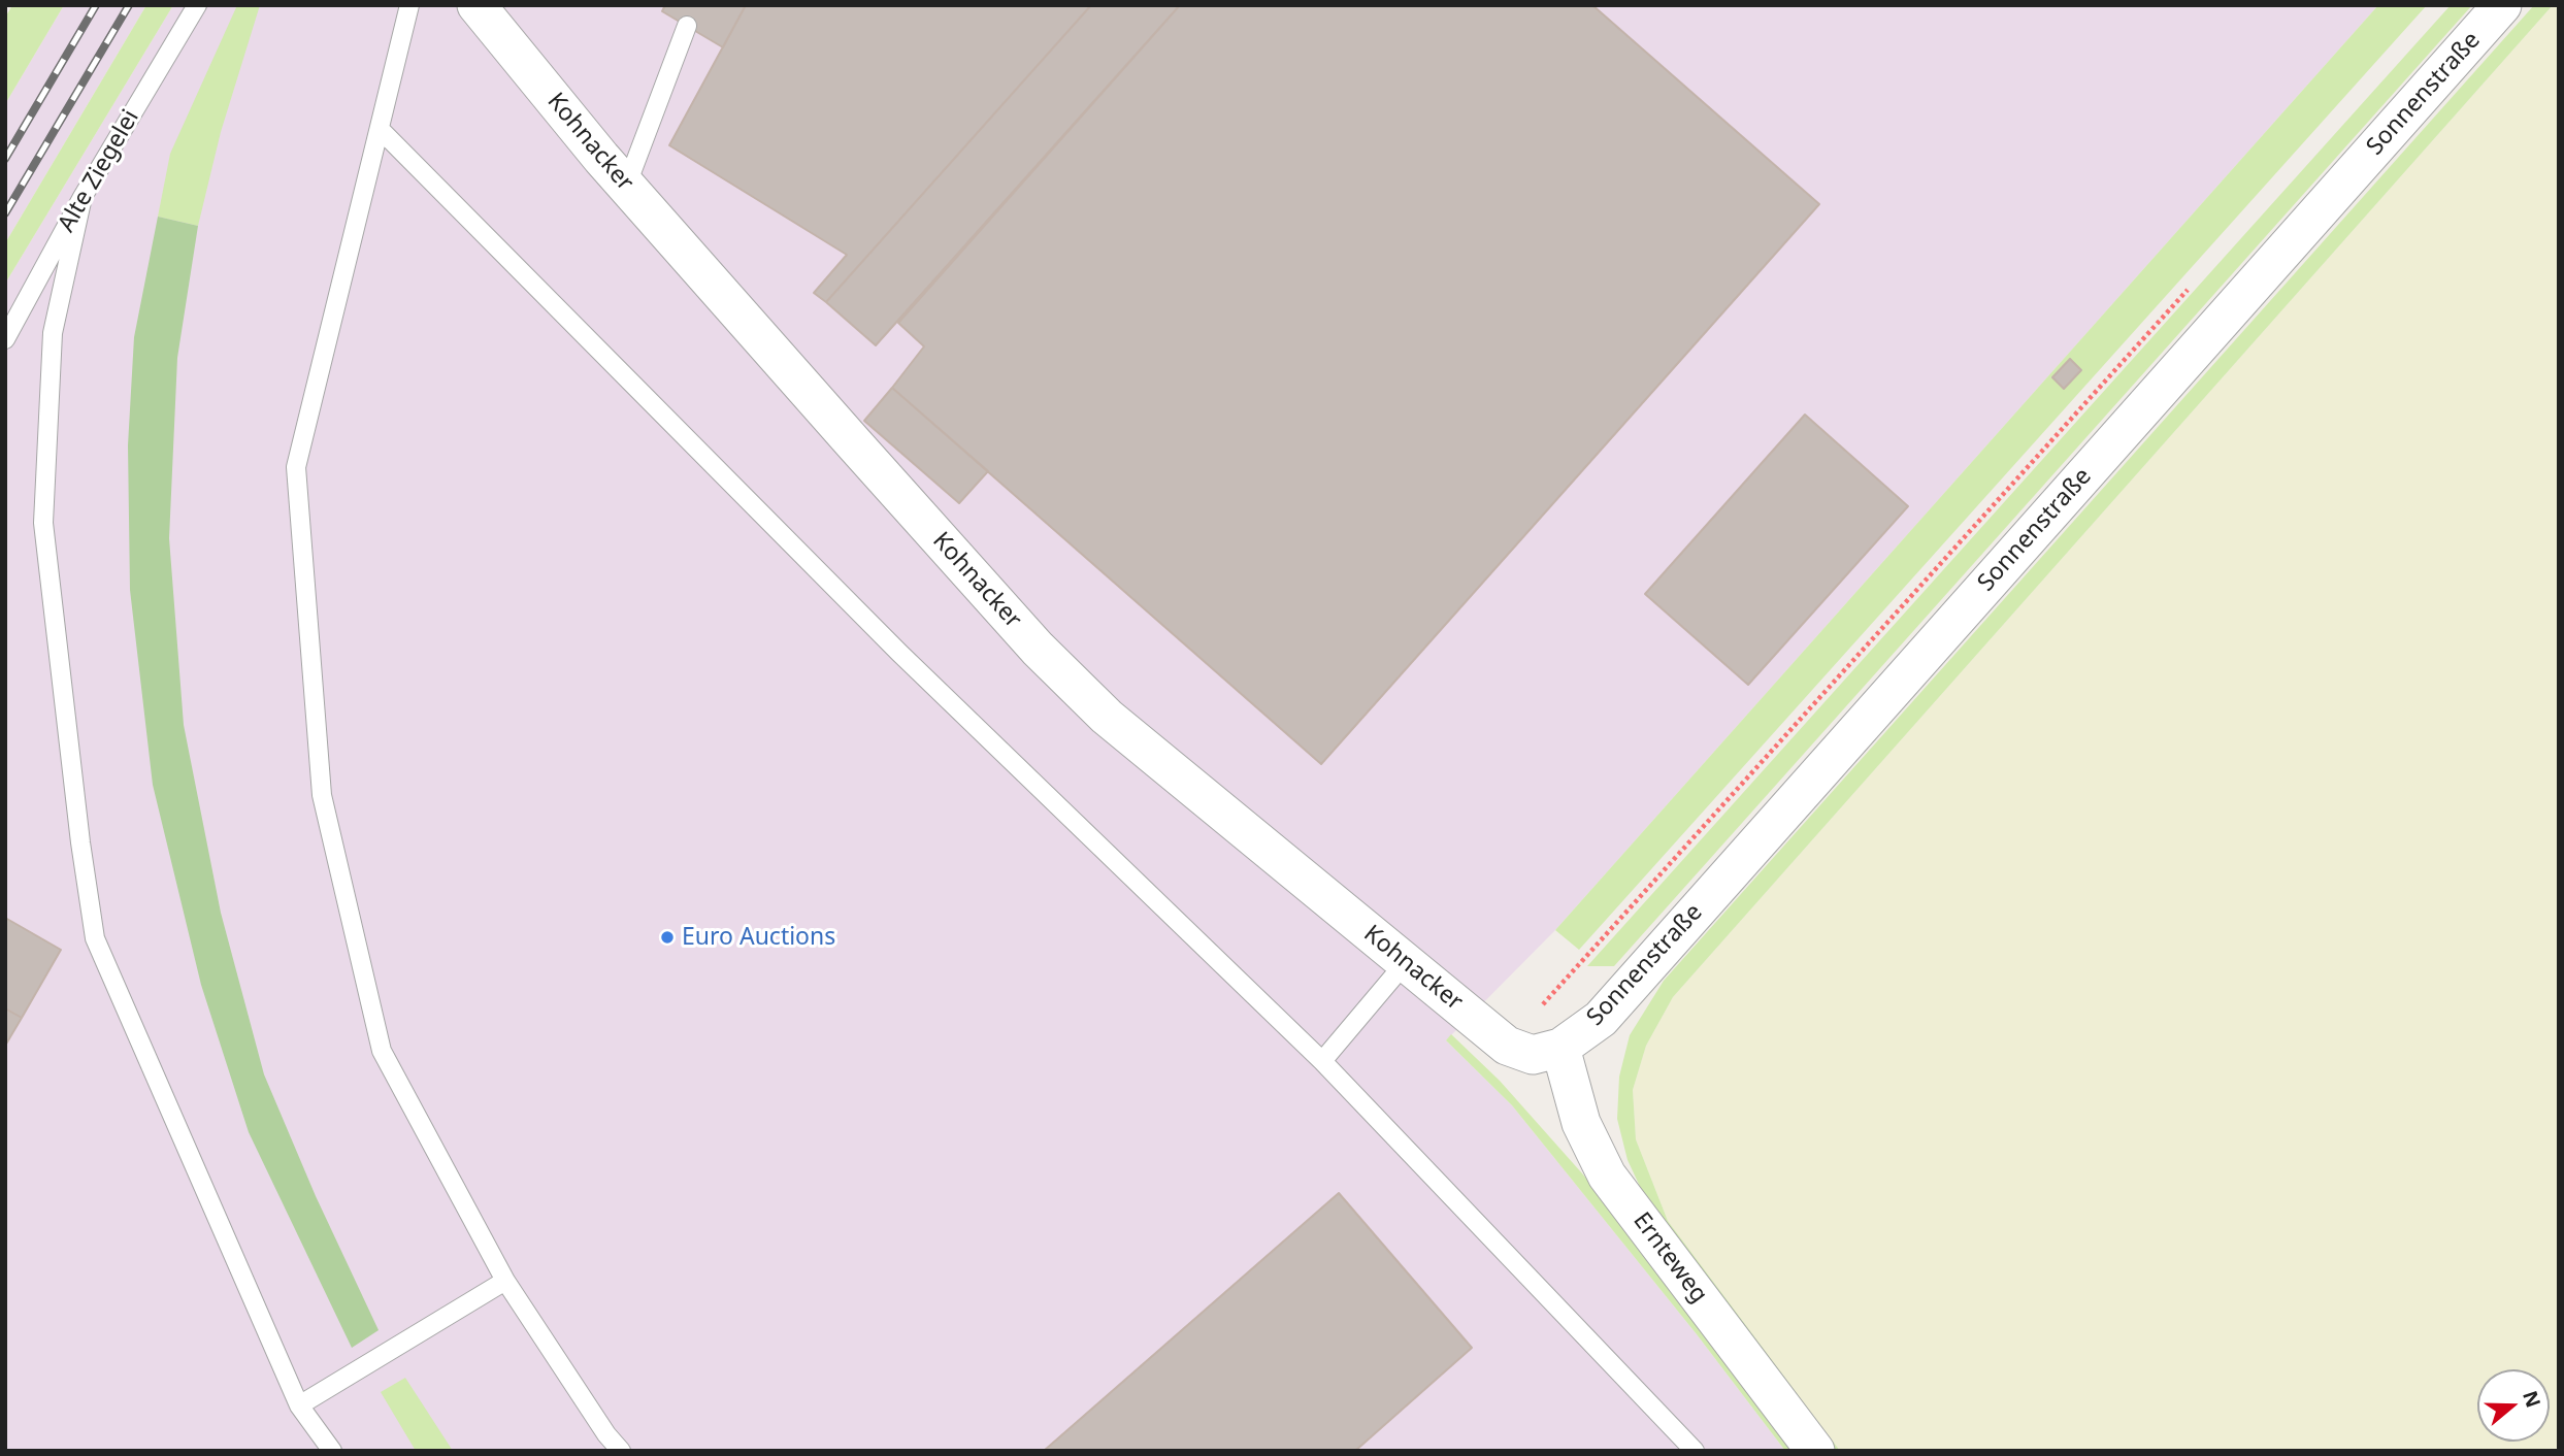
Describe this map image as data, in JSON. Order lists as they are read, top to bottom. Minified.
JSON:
{"streets":{"street":["Sonnenstraße","Kohnacker","Ernteweg"],"lane":["Alte Ziegelei"]},"crossings":[["Sonnenstraße","Kohnacker"],["Sonnenstraße","Ernteweg"],["Kohnacker","Ernteweg"]],"places":["Euro Auctions"],"north":"right"}
